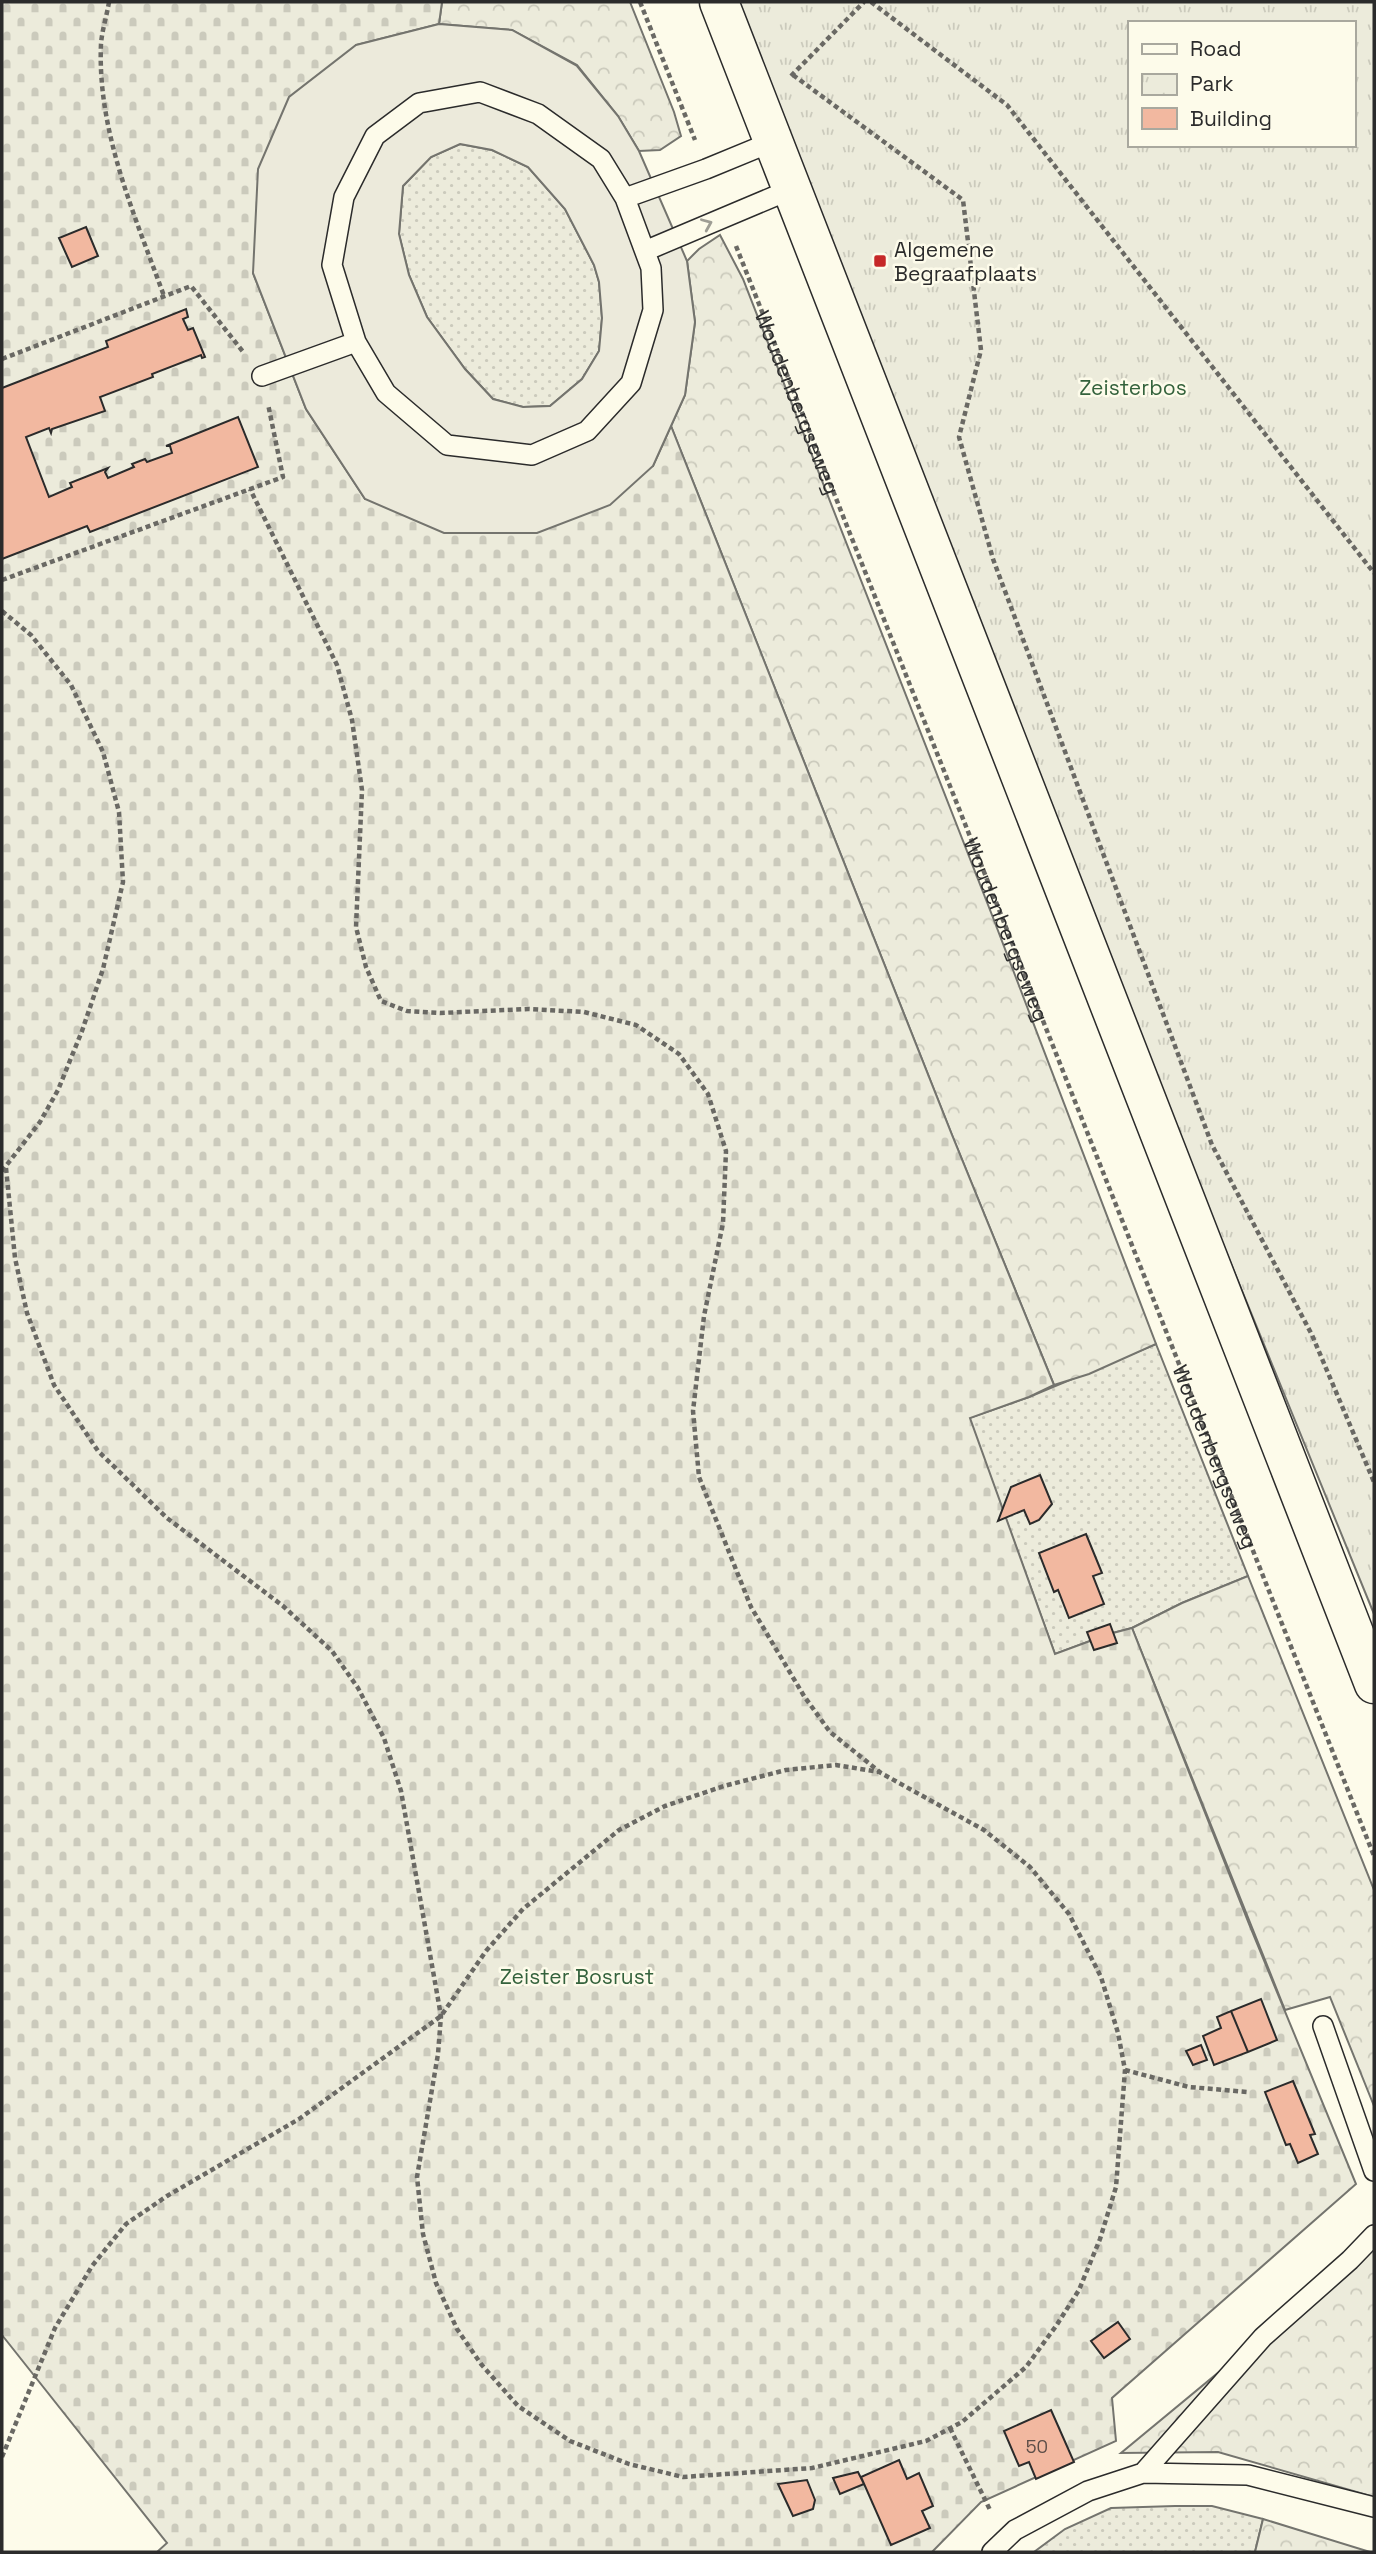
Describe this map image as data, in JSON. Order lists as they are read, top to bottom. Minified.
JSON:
{"streets":{"path":["Woudenbergseweg"]},"parks":["Zeisterbos","Zeister Bosrust"],"places":{"transit":["Algemene Begraafplaats"]},"house_numbers":["50"],"legend":["Road","Park","Building"]}
